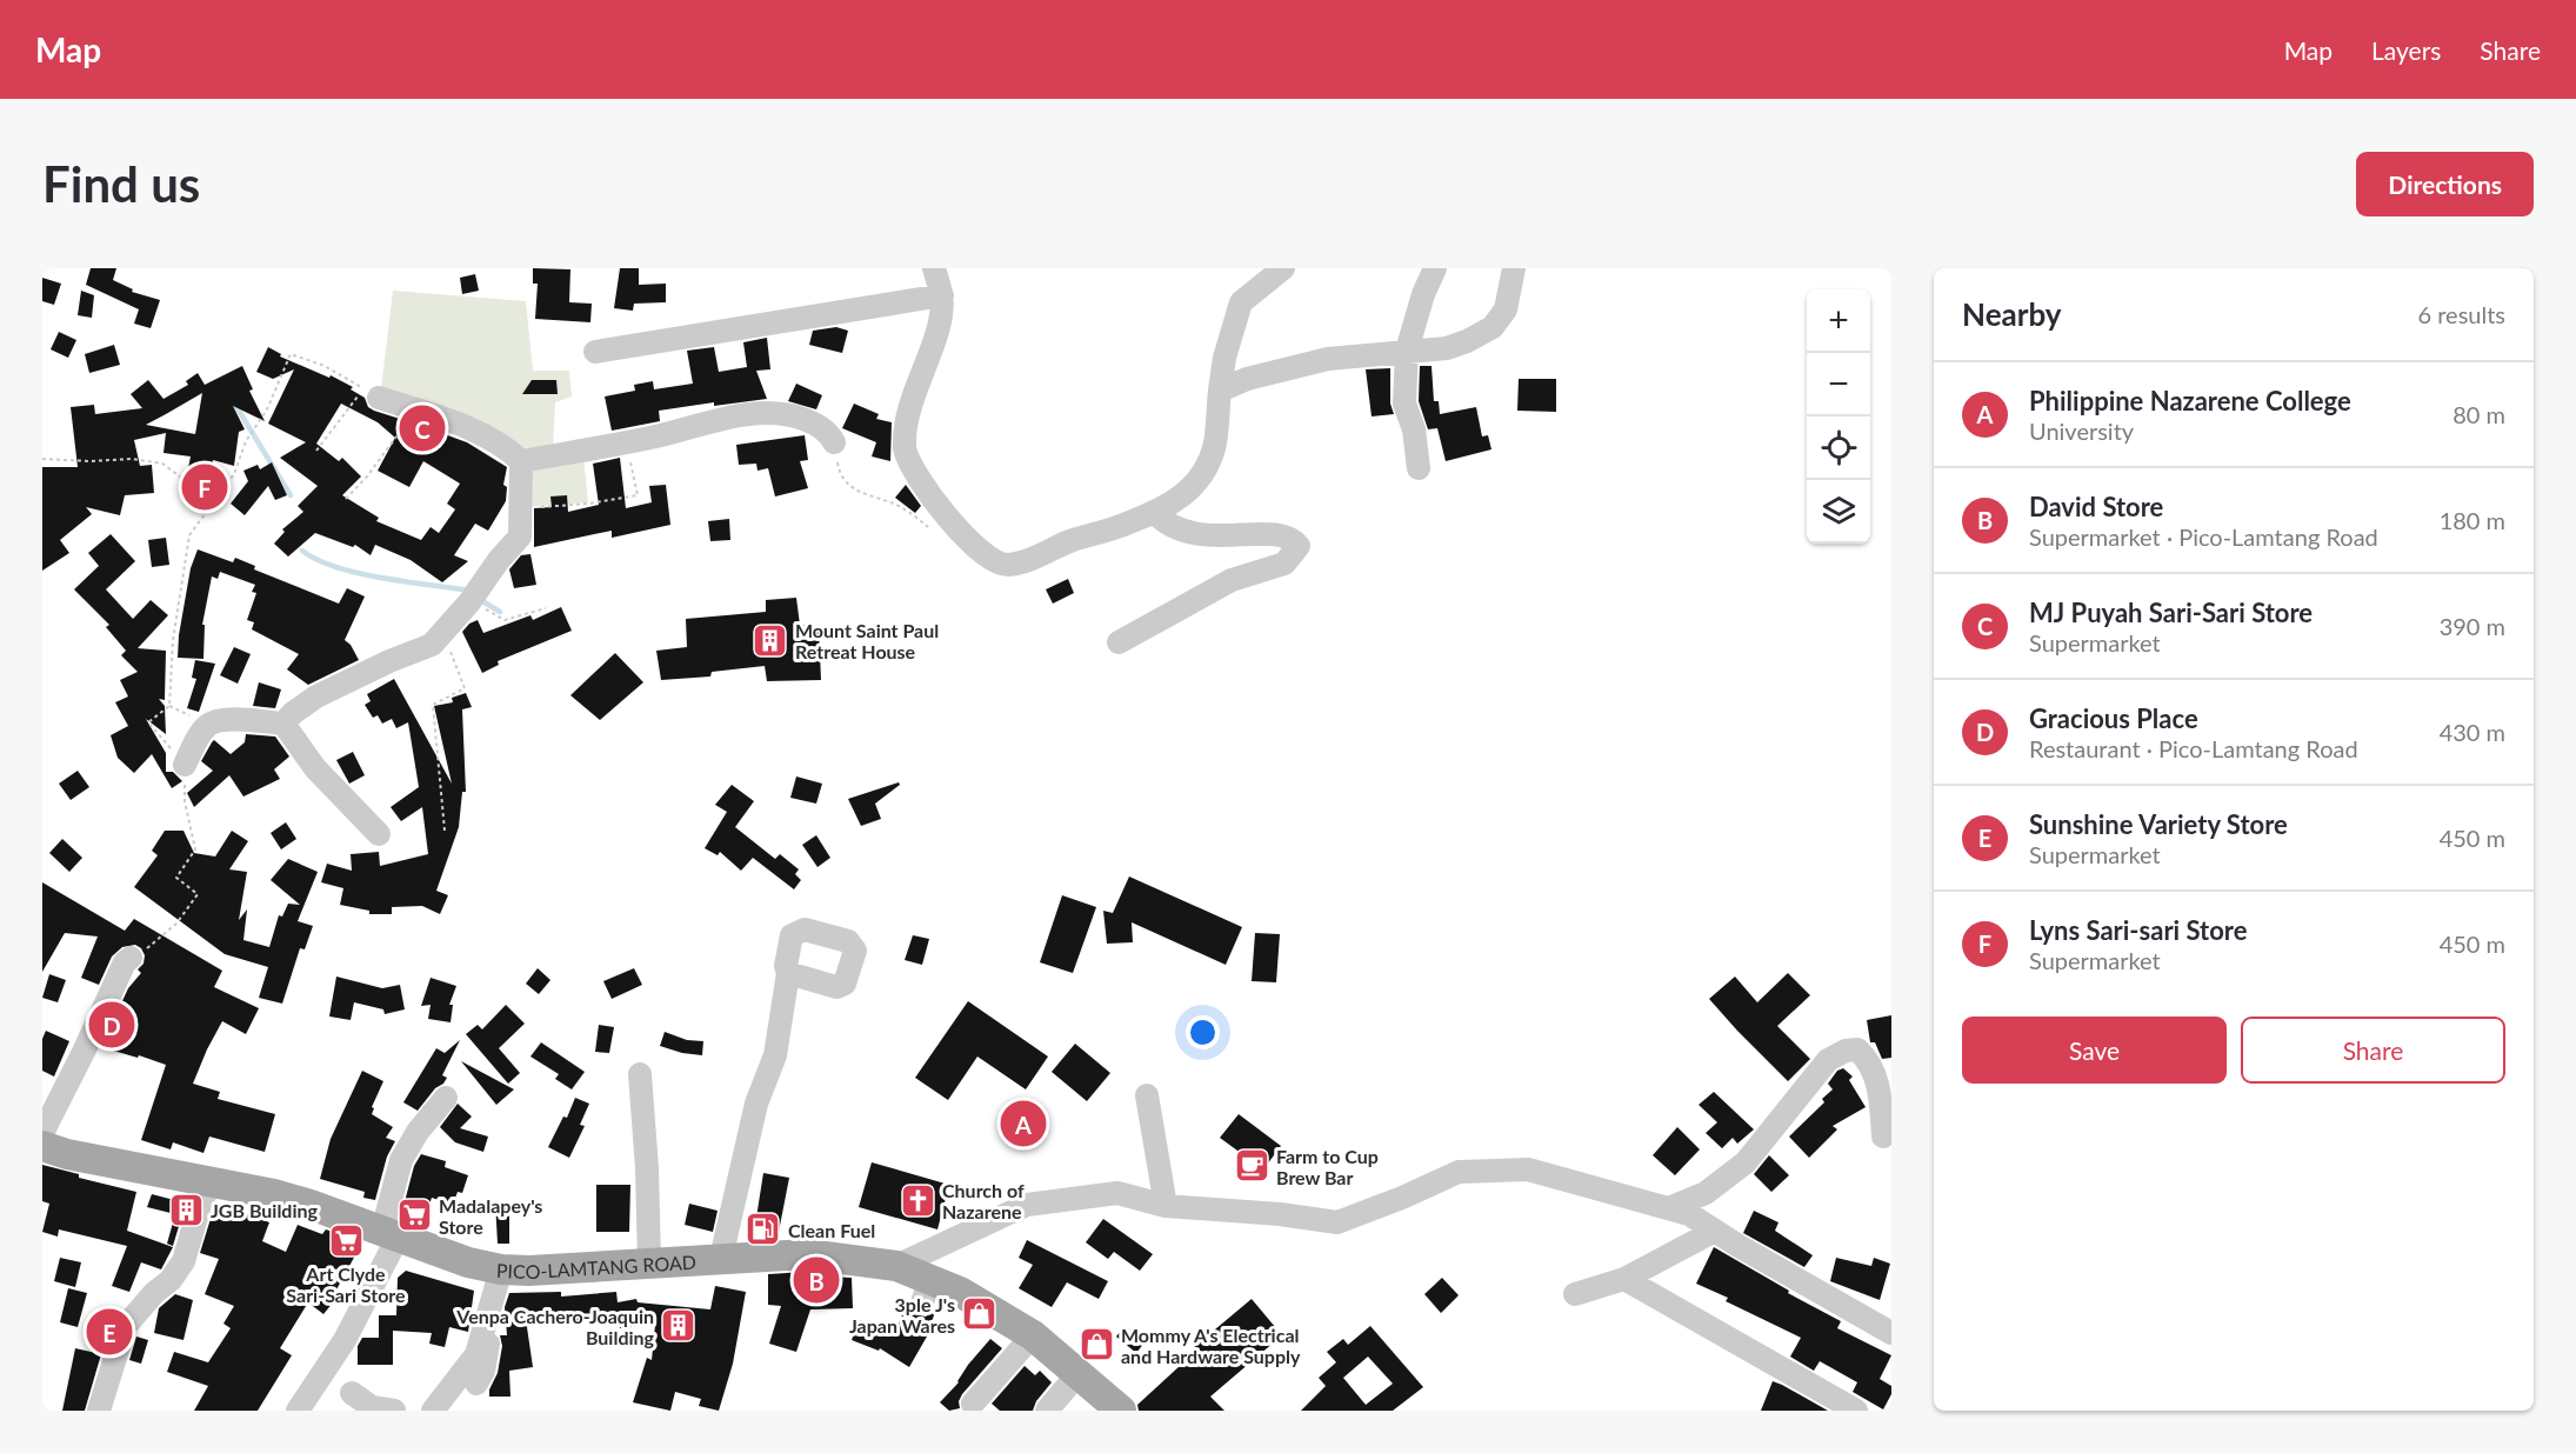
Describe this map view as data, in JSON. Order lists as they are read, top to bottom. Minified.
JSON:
{"streets":{"main road":["PICO-LAMTANG ROAD"]},"places":{"building":["Mount Saint Paul Retreat House","JGB Building","Venpa Cachero-Joaquin Building"],"cafe":["Farm to Cup Brew Bar"],"church":["Church of Nazarene"],"supermarket":["Madalapey's Store","Art Clyde Sari-Sari Store"],"fuel station":["Clean Fuel"],"shop":["3ple J's Japan Wares","Mommy A's Electrical and Hardware Supply"]},"page":{"header":"Map","nav":["Map","Layers","Share"],"buttons":["Directions",["Save","Share"]],"title":"Find us","heading":["Nearby","6 results"],"map_buttons":["+","−"],"list":[{"mark":"A","name":"Philippine Nazarene College","note":"University","value":"80 m"},{"mark":"B","name":"David Store","note":"Supermarket · Pico-Lamtang Road","value":"180 m"},{"mark":"C","name":"MJ Puyah Sari-Sari Store","note":"Supermarket","value":"390 m"},{"mark":"D","name":"Gracious Place","note":"Restaurant · Pico-Lamtang Road","value":"430 m"},{"mark":"E","name":"Sunshine Variety Store","note":"Supermarket","value":"450 m"},{"mark":"F","name":"Lyns Sari-sari Store","note":"Supermarket","value":"450 m"}],"pins":["C","F","D","A","B","E"]}}
